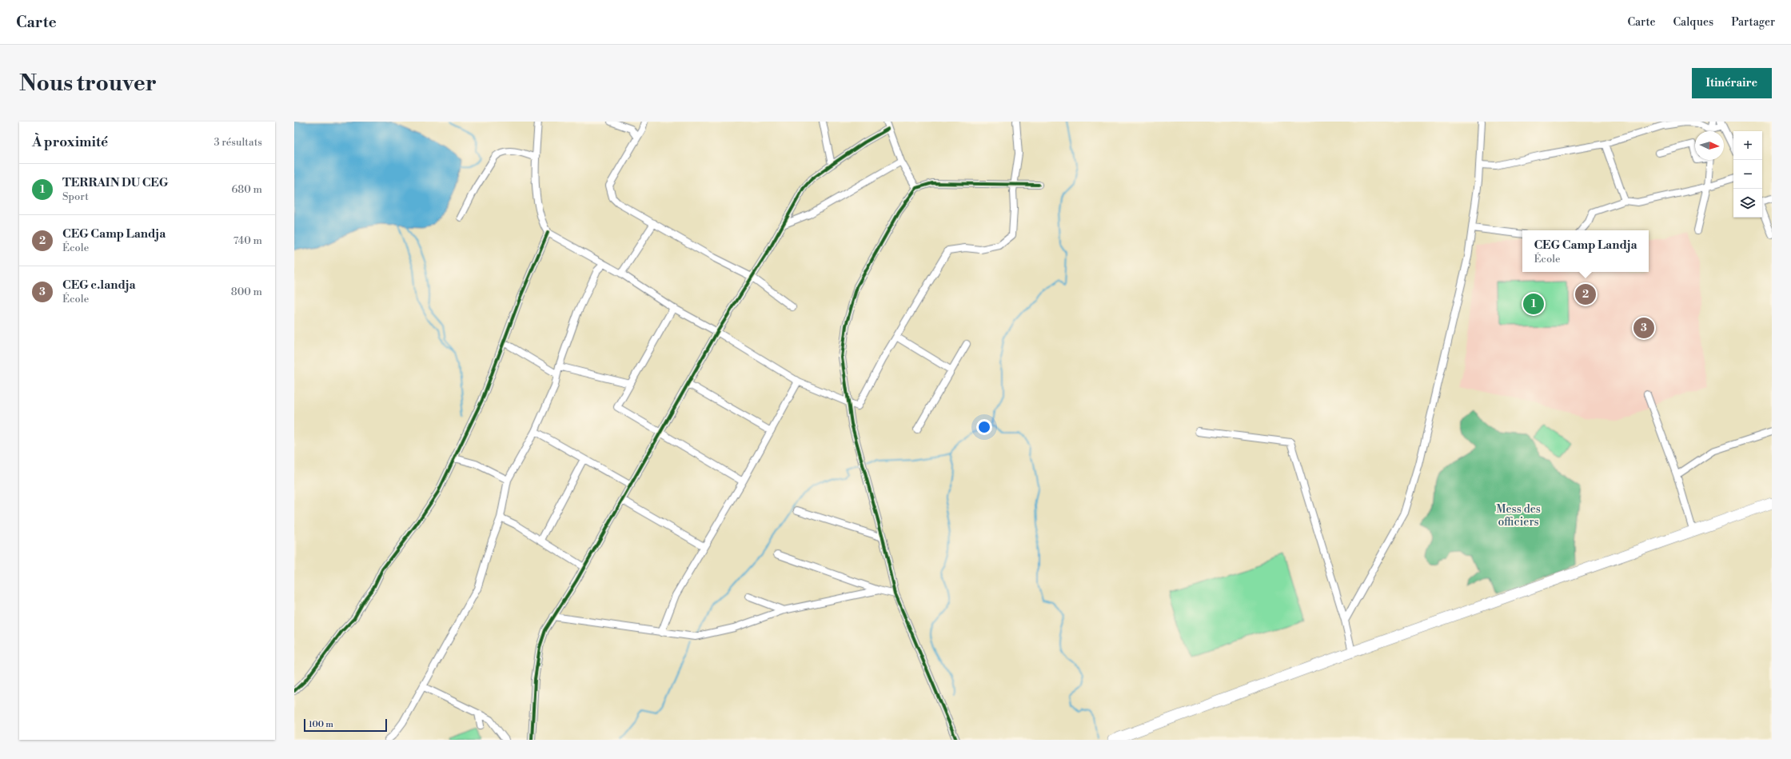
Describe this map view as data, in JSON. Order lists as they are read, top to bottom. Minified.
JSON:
{"parks":["Mess des officiers"],"scale_bar":"100 m","north":"right","page":{"header":"Carte","nav":["Carte","Calques","Partager"],"buttons":"Itinéraire","title":"Nous trouver","heading":["À proximité","3 résultats"],"map_buttons":["+","−"],"list":[{"mark":"1","name":"TERRAIN DU CEG","note":"Sport","value":"680 m"},{"mark":"2","name":"CEG Camp Landja","note":"École","value":"740 m"},{"mark":"3","name":"CEG c.landja","note":"École","value":"800 m"}],"popup":["CEG Camp Landja","École"],"pins":["2","1","3"],"scale":"100 m"}}
